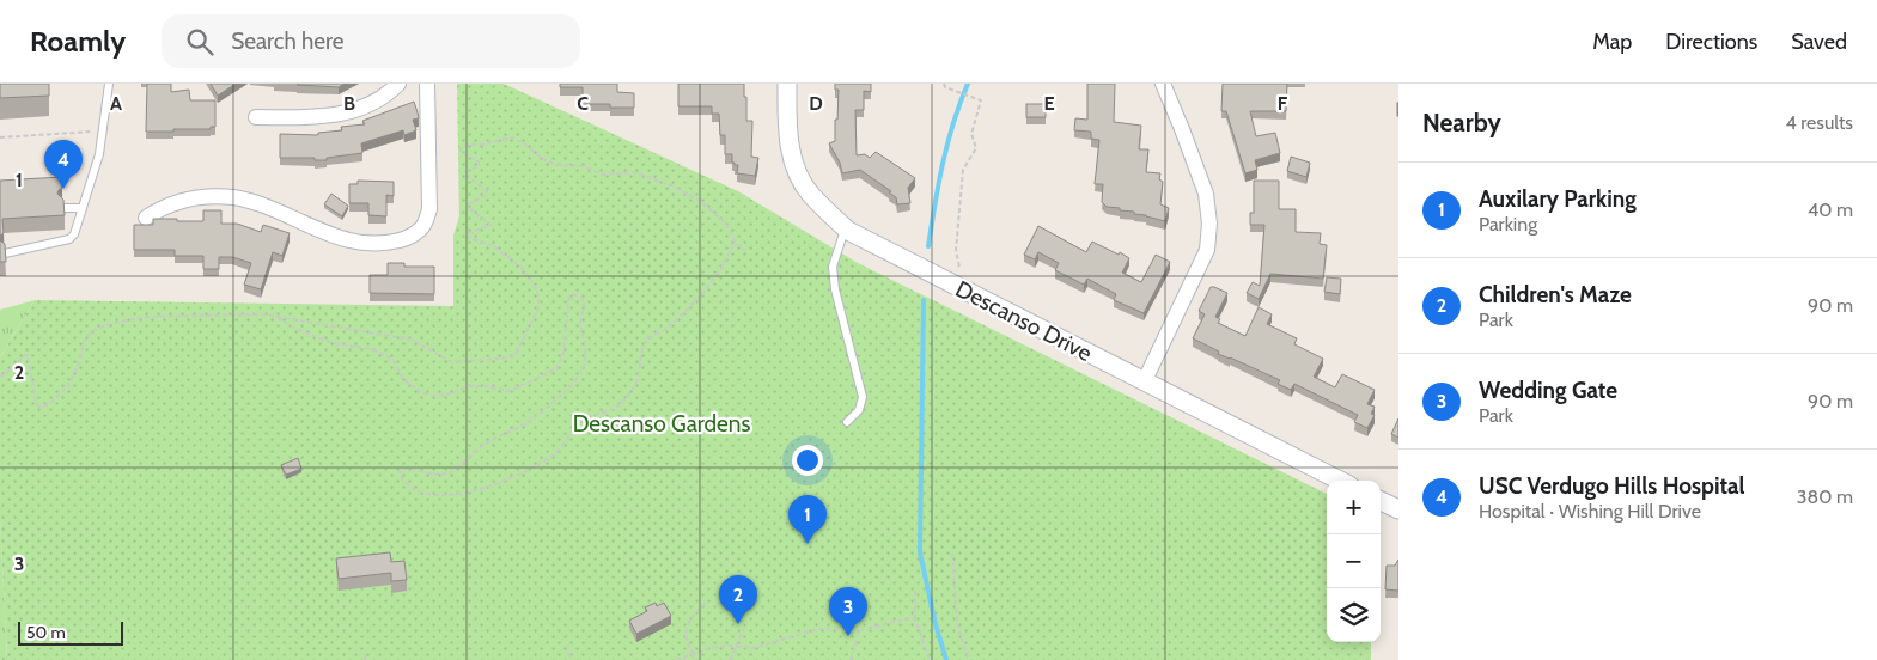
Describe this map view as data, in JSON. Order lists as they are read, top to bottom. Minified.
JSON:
{"streets":{"street":["Descanso Drive"]},"parks":["Descanso Gardens"],"scale_bar":"50 m","page":{"header":"Roamly","search":"Search here","nav":["Map","Directions","Saved"],"heading":["Nearby","4 results"],"pins":["4","1","2","3"],"list":[{"mark":"1","name":"Auxilary Parking","note":"Parking","value":"40 m"},{"mark":"2","name":"Children's Maze","note":"Park","value":"90 m"},{"mark":"3","name":"Wedding Gate","note":"Park","value":"90 m"},{"mark":"4","name":"USC Verdugo Hills Hospital","note":"Hospital · Wishing Hill Drive","value":"380 m"}],"map_buttons":["+","−"],"scale":"50 m"},"grid":{"columns":["A","B","C","D","E","F"],"rows":["1","2","3"]}}
